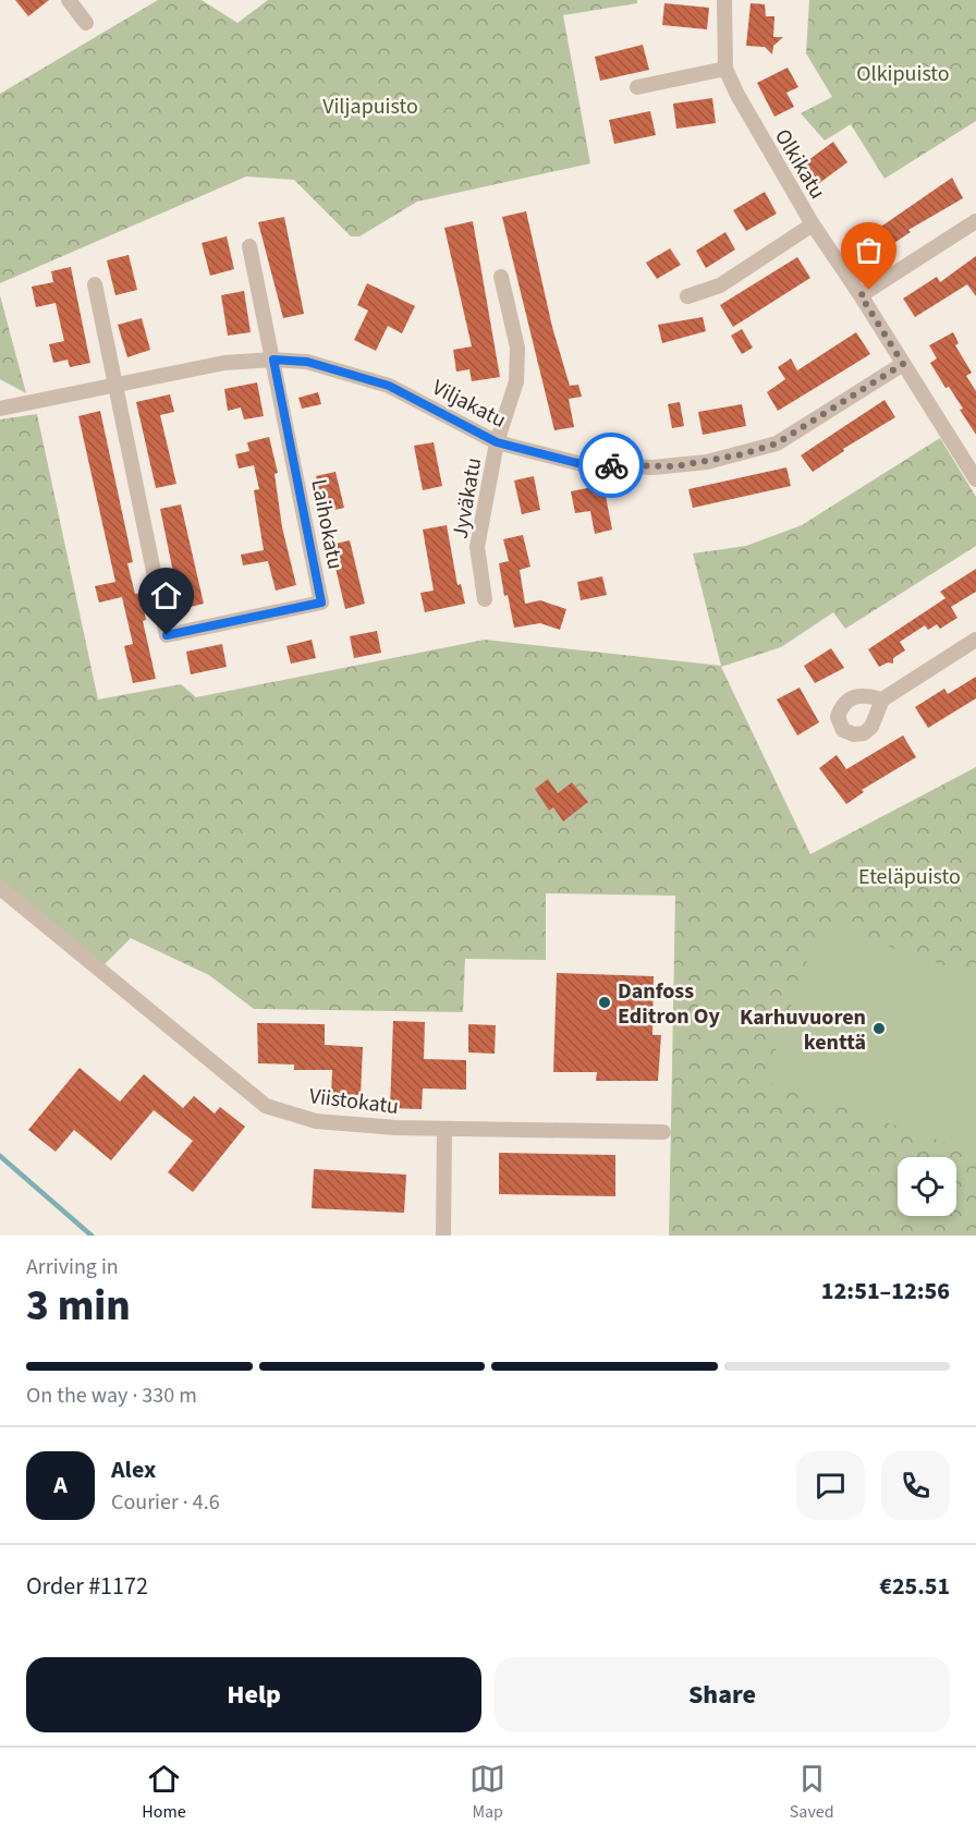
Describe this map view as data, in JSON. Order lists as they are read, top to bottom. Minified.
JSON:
{"streets":{"street":["Olkikatu","Viljakatu","Jyväkatu","Laihokatu","Viistokatu"]},"crossings":[["Olkikatu","Viljakatu"],["Viljakatu","Jyväkatu"],["Viljakatu","Laihokatu"]],"parks":["Olkipuisto","Viljapuisto","Eteläpuisto"],"places":["Danfoss Editron Oy","Karhuvuoren kenttä"],"page":{"heading":["3 min","Arriving in","12:51–12:56"],"panel":["Alex","Courier · 4.6","Order #1172","€25.51"],"bar":"On the way · 330 m","round":"A","buttons":["Help","Share"],"tabs":["Home","Map","Saved"]}}
